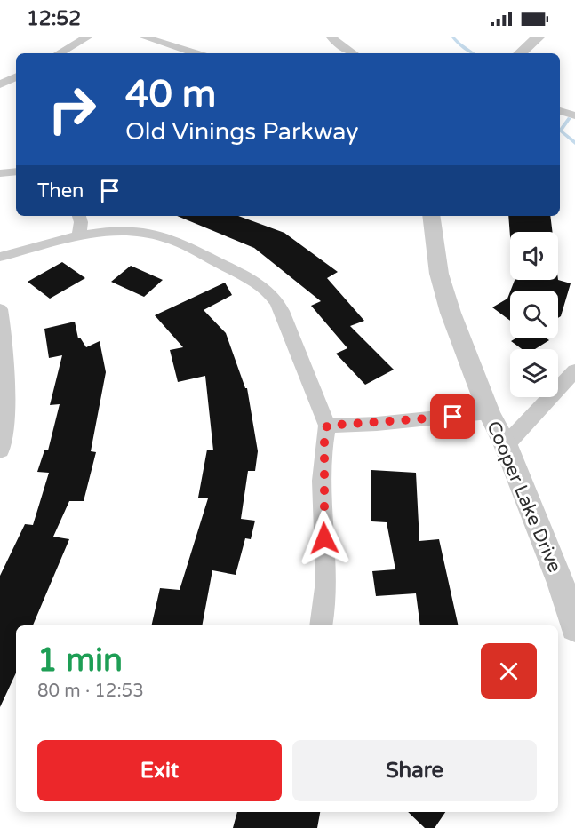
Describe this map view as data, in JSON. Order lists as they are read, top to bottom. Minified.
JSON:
{"streets":{"street":["Cooper Lake Drive"]},"page":{"status":"12:52","turn":["40 m","Old Vinings Parkway"],"then":"Then","heading":["1 min","80 m · 12:53"],"buttons":["Exit","Share"]}}
